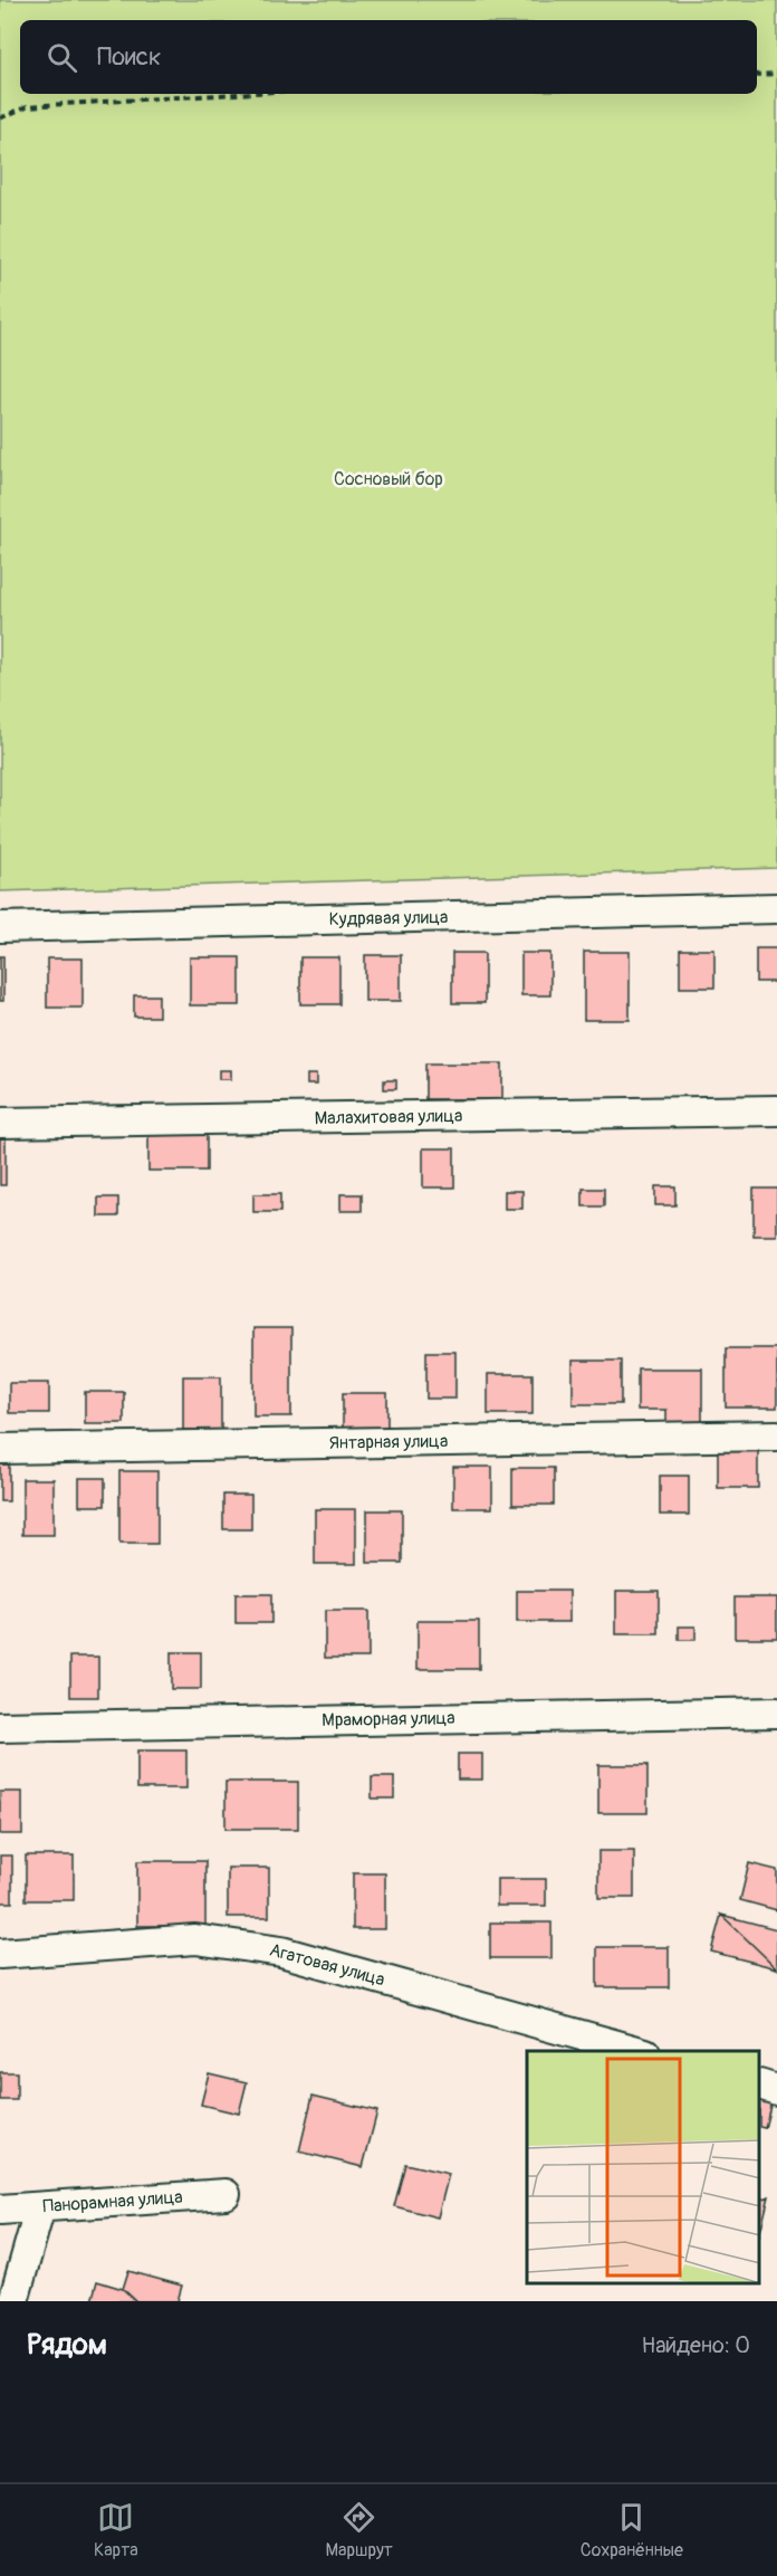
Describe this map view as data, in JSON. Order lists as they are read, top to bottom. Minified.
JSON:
{"streets":{"street":["Кудрявая улица","Малахитовая улица","Янтарная улица","Мраморная улица","Агатовая улица","Панорамная улица"]},"parks":["Сосновый бор"],"page":{"search":"Поиск","heading":["Рядом","Найдено: 0"],"nav":["Карта","Маршрут","Сохранённые"]}}
